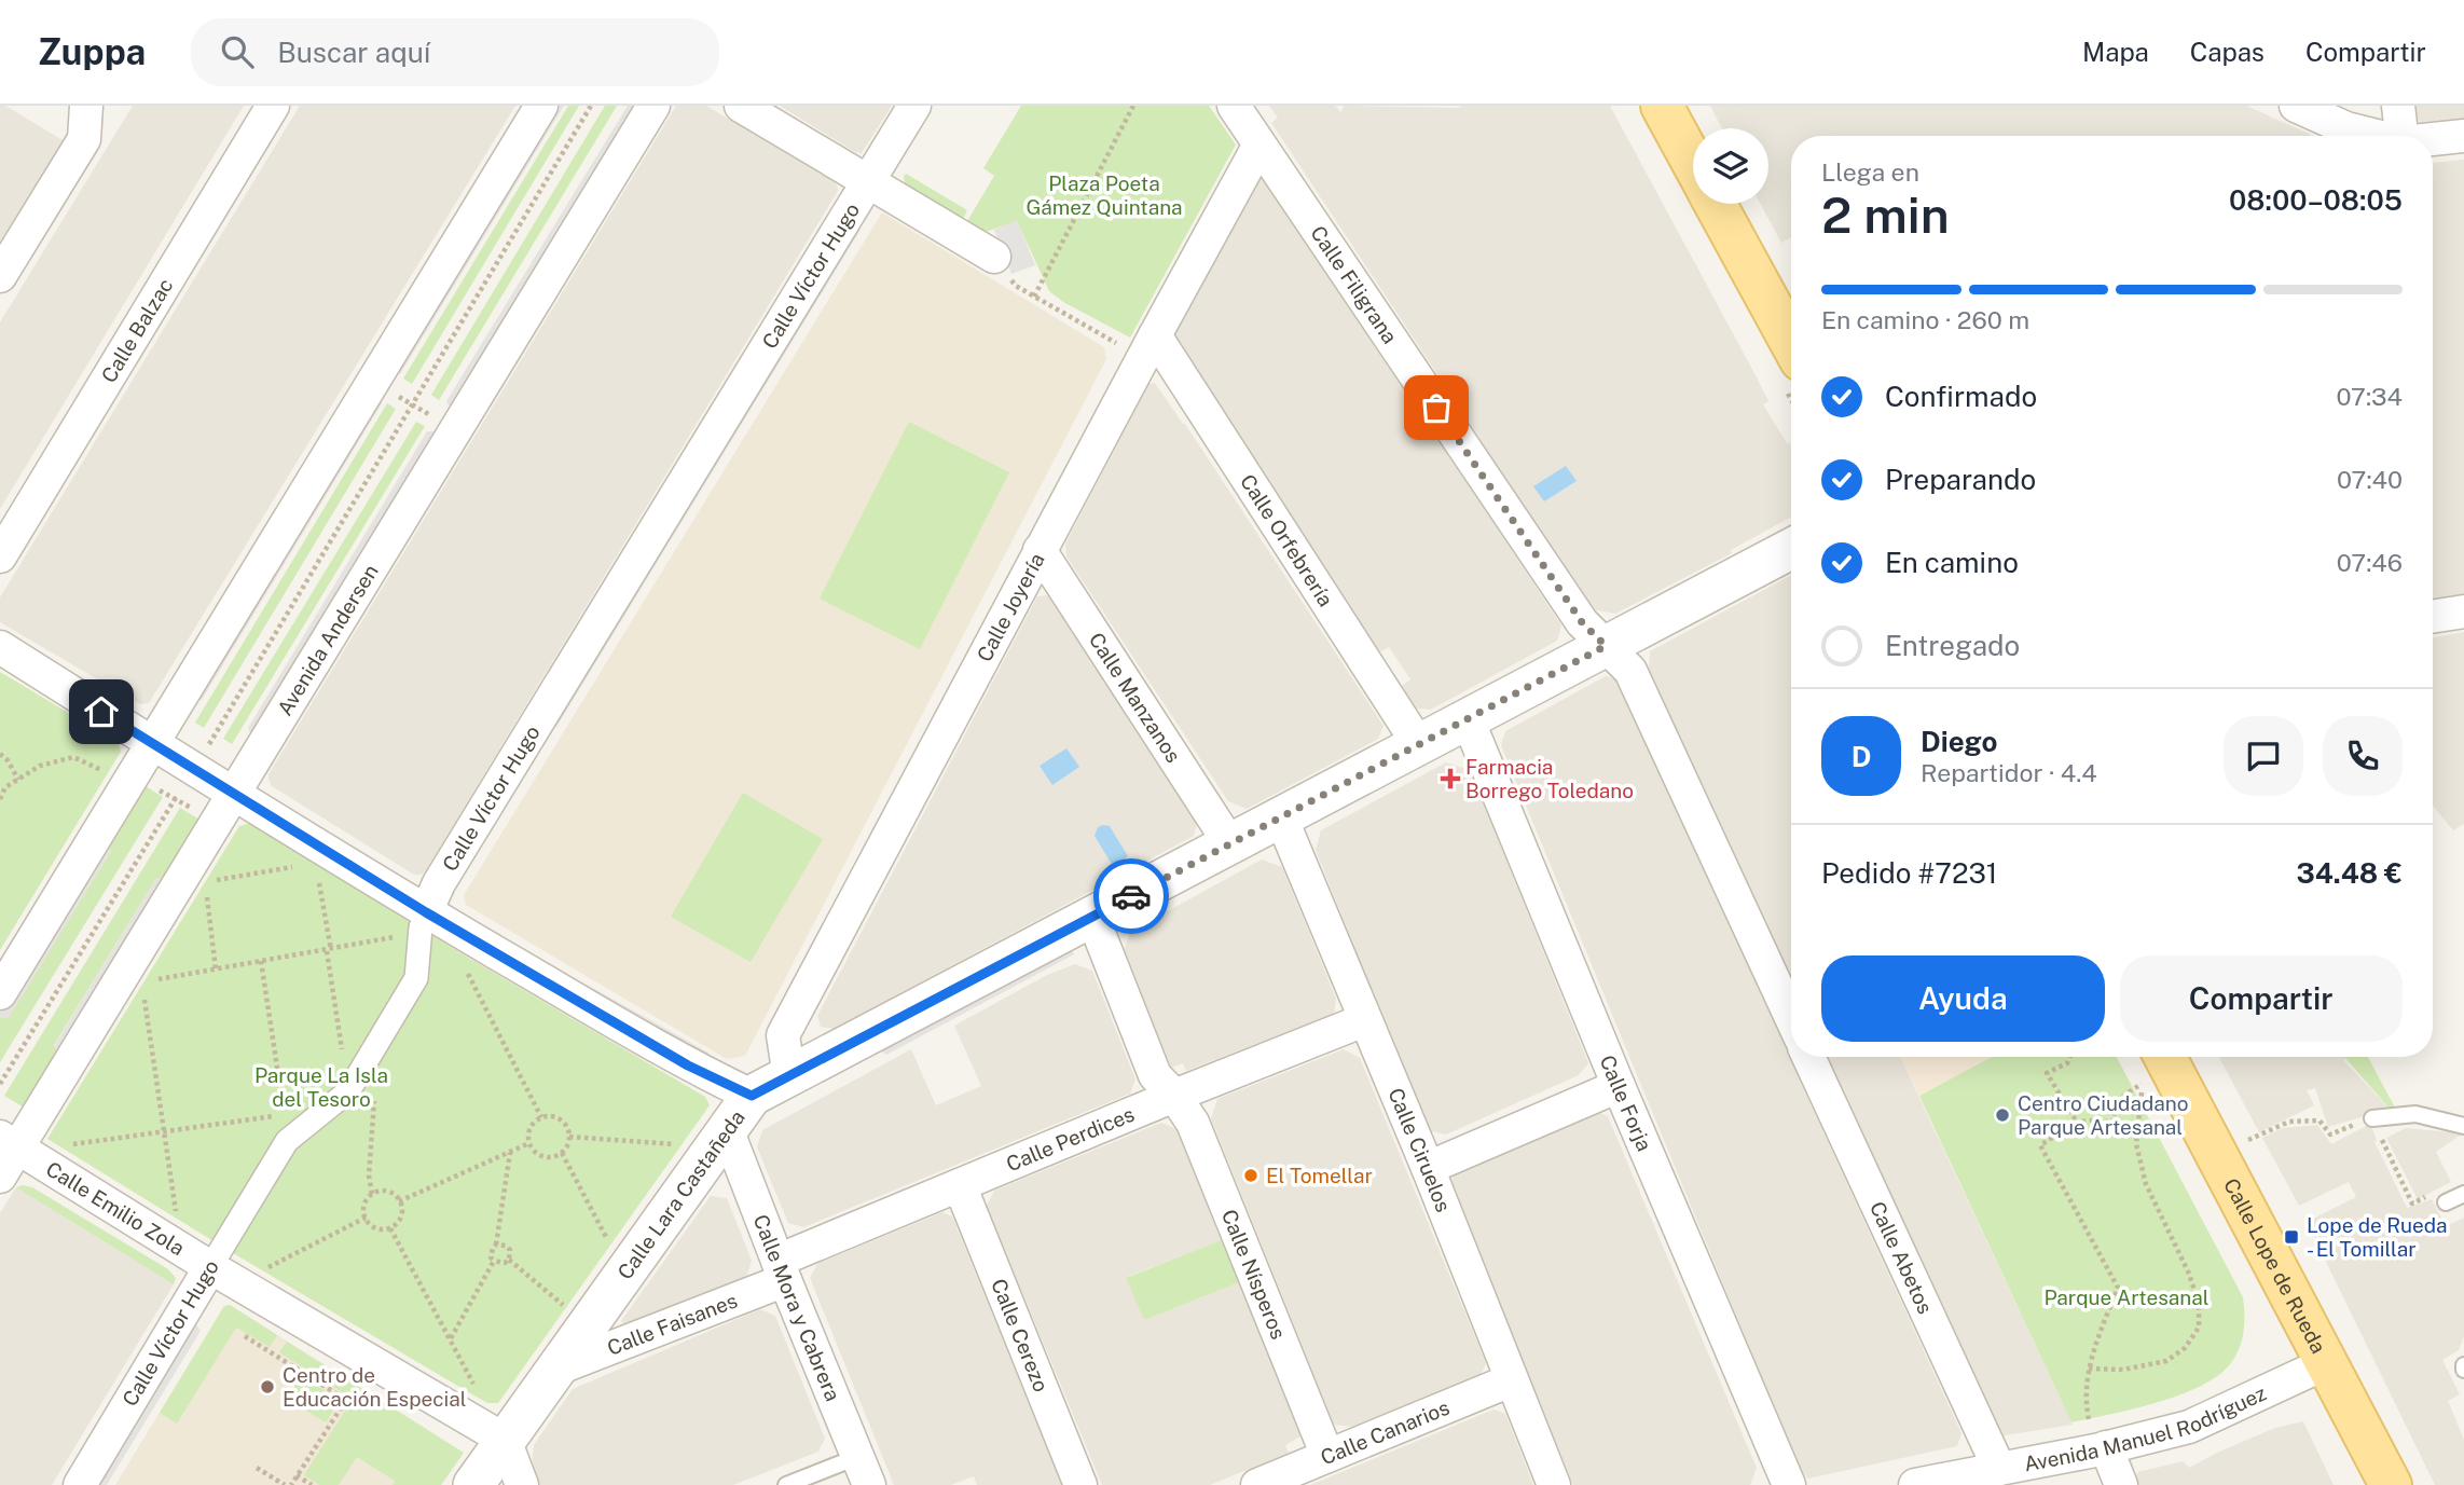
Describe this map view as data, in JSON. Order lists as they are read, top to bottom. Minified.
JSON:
{"streets":{"main road":["Calle Lope de Rueda"],"street":["Calle Víctor Hugo","Calle Filigrana","Calle Balzac","Calle Orfebrería","Calle Joyería","Avenida Andersen","Calle Manzanos","Calle Forja","Calle Perdices","Calle Ciruelos","Calle Lara Castañeda","Calle Emilio Zola","Calle Abetos","Calle Nísperos","Calle Mora y Cabrera","Calle Faisanes","Calle Cerezo","Avenida Manuel Rodríguez","Calle Canarios"]},"crossings":[["Calle Víctor Hugo","Calle Emilio Zola"],["Calle Filigrana","Calle Joyería"],["Calle Filigrana","Calle Lara Castañeda"],["Calle Orfebrería","Calle Joyería"],["Calle Orfebrería","Calle Lara Castañeda"],["Calle Joyería","Calle Manzanos"],["Calle Joyería","Calle Lara Castañeda"],["Avenida Andersen","Calle Emilio Zola"],["Calle Manzanos","Calle Lara Castañeda"],["Calle Forja","Calle Lara Castañeda"],["Calle Perdices","Calle Ciruelos"],["Calle Perdices","Calle Nísperos"],["Calle Perdices","Calle Mora y Cabrera"],["Calle Perdices","Calle Faisanes"],["Calle Perdices","Calle Cerezo"],["Calle Ciruelos","Calle Lara Castañeda"],["Calle Ciruelos","Calle Canarios"],["Calle Lara Castañeda","Calle Emilio Zola"],["Calle Lara Castañeda","Calle Nísperos"],["Calle Lara Castañeda","Calle Mora y Cabrera"],["Calle Lara Castañeda","Calle Faisanes"],["Calle Abetos","Avenida Manuel Rodríguez"],["Calle Lope de Rueda","Avenida Manuel Rodríguez"],["Calle Nísperos","Calle Canarios"],["Calle Mora y Cabrera","Calle Faisanes"]],"parks":["Plaza Poeta Gámez Quintana","Parque La Isla del Tesoro","Parque Artesanal"],"places":{"health":["Farmacia Borrego Toledano"],"other":["Centro Ciudadano Parque Artesanal","El Tomellar","Centro de Educación Especial"],"transit":["Lope de Rueda - El Tomillar"]},"page":{"header":"Zuppa","search":"Buscar aquí","nav":["Mapa","Capas","Compartir"],"heading":["2 min","Llega en","08:00–08:05"],"panel":["Diego","Repartidor · 4.4","Pedido #7231","34.48 €"],"bar":"En camino · 260 m","list":[["Confirmado","07:34"],["Preparando","07:40"],["En camino","07:46"],"Entregado"],"round":"D","buttons":["Ayuda","Compartir"]}}
